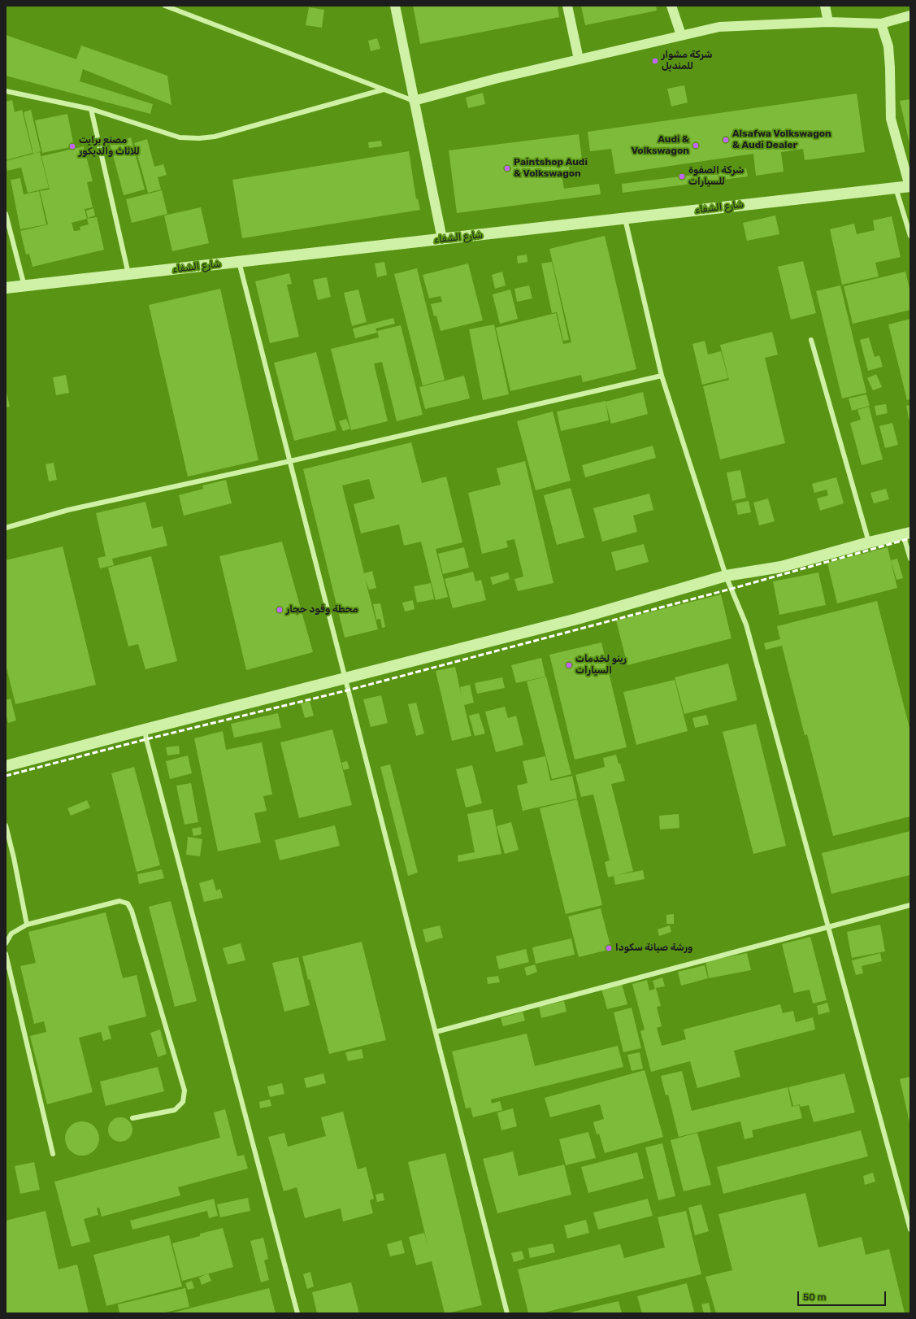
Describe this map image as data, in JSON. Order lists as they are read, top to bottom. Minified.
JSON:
{"streets":{"street":["شارع الشفاء"]},"places":["شركة مشوار للمنديل","Alsafwa Volkswagon & Audi Dealer","Audi & Volkswagon","مصنع برايت للاثاث والديكور","Paintshop Audi & Volkswagon","شركة الصفوة للسيارات","محطة وقود حجار","رينو لخدمات السيارات","ورشة صيانة سكودا"],"scale_bar":"50 m"}
